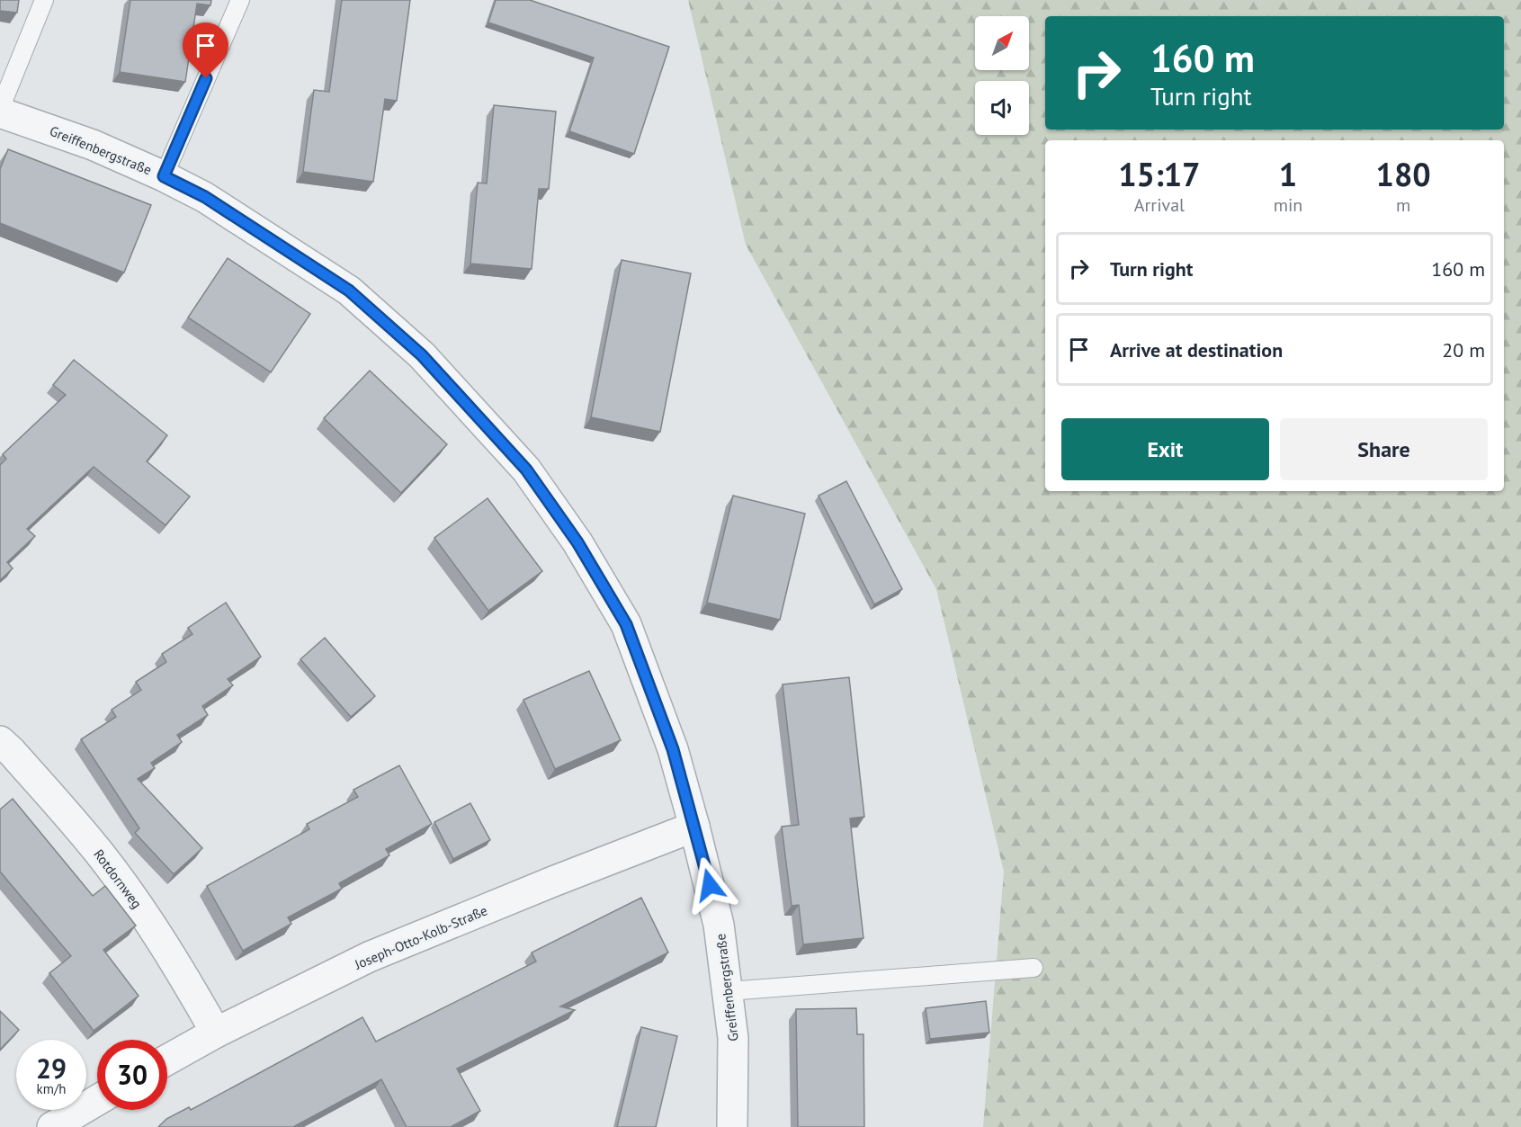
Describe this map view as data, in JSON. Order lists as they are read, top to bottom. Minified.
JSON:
{"streets":{"street":["Greiffenbergstraße","Rotdornweg","Joseph-Otto-Kolb-Straße"]},"crossings":[["Greiffenbergstraße","Joseph-Otto-Kolb-Straße"],["Rotdornweg","Joseph-Otto-Kolb-Straße"]],"north":"top right","page":{"turn":["160 m","Turn right"],"eta":["15:17","Arrival","1","min","180","m"],"list":[{"name":"Turn right","value":"160 m"},{"name":"Arrive at destination","value":"20 m"}],"buttons":["Exit","Share"],"speed":"29 km/h","limit":"30"}}
